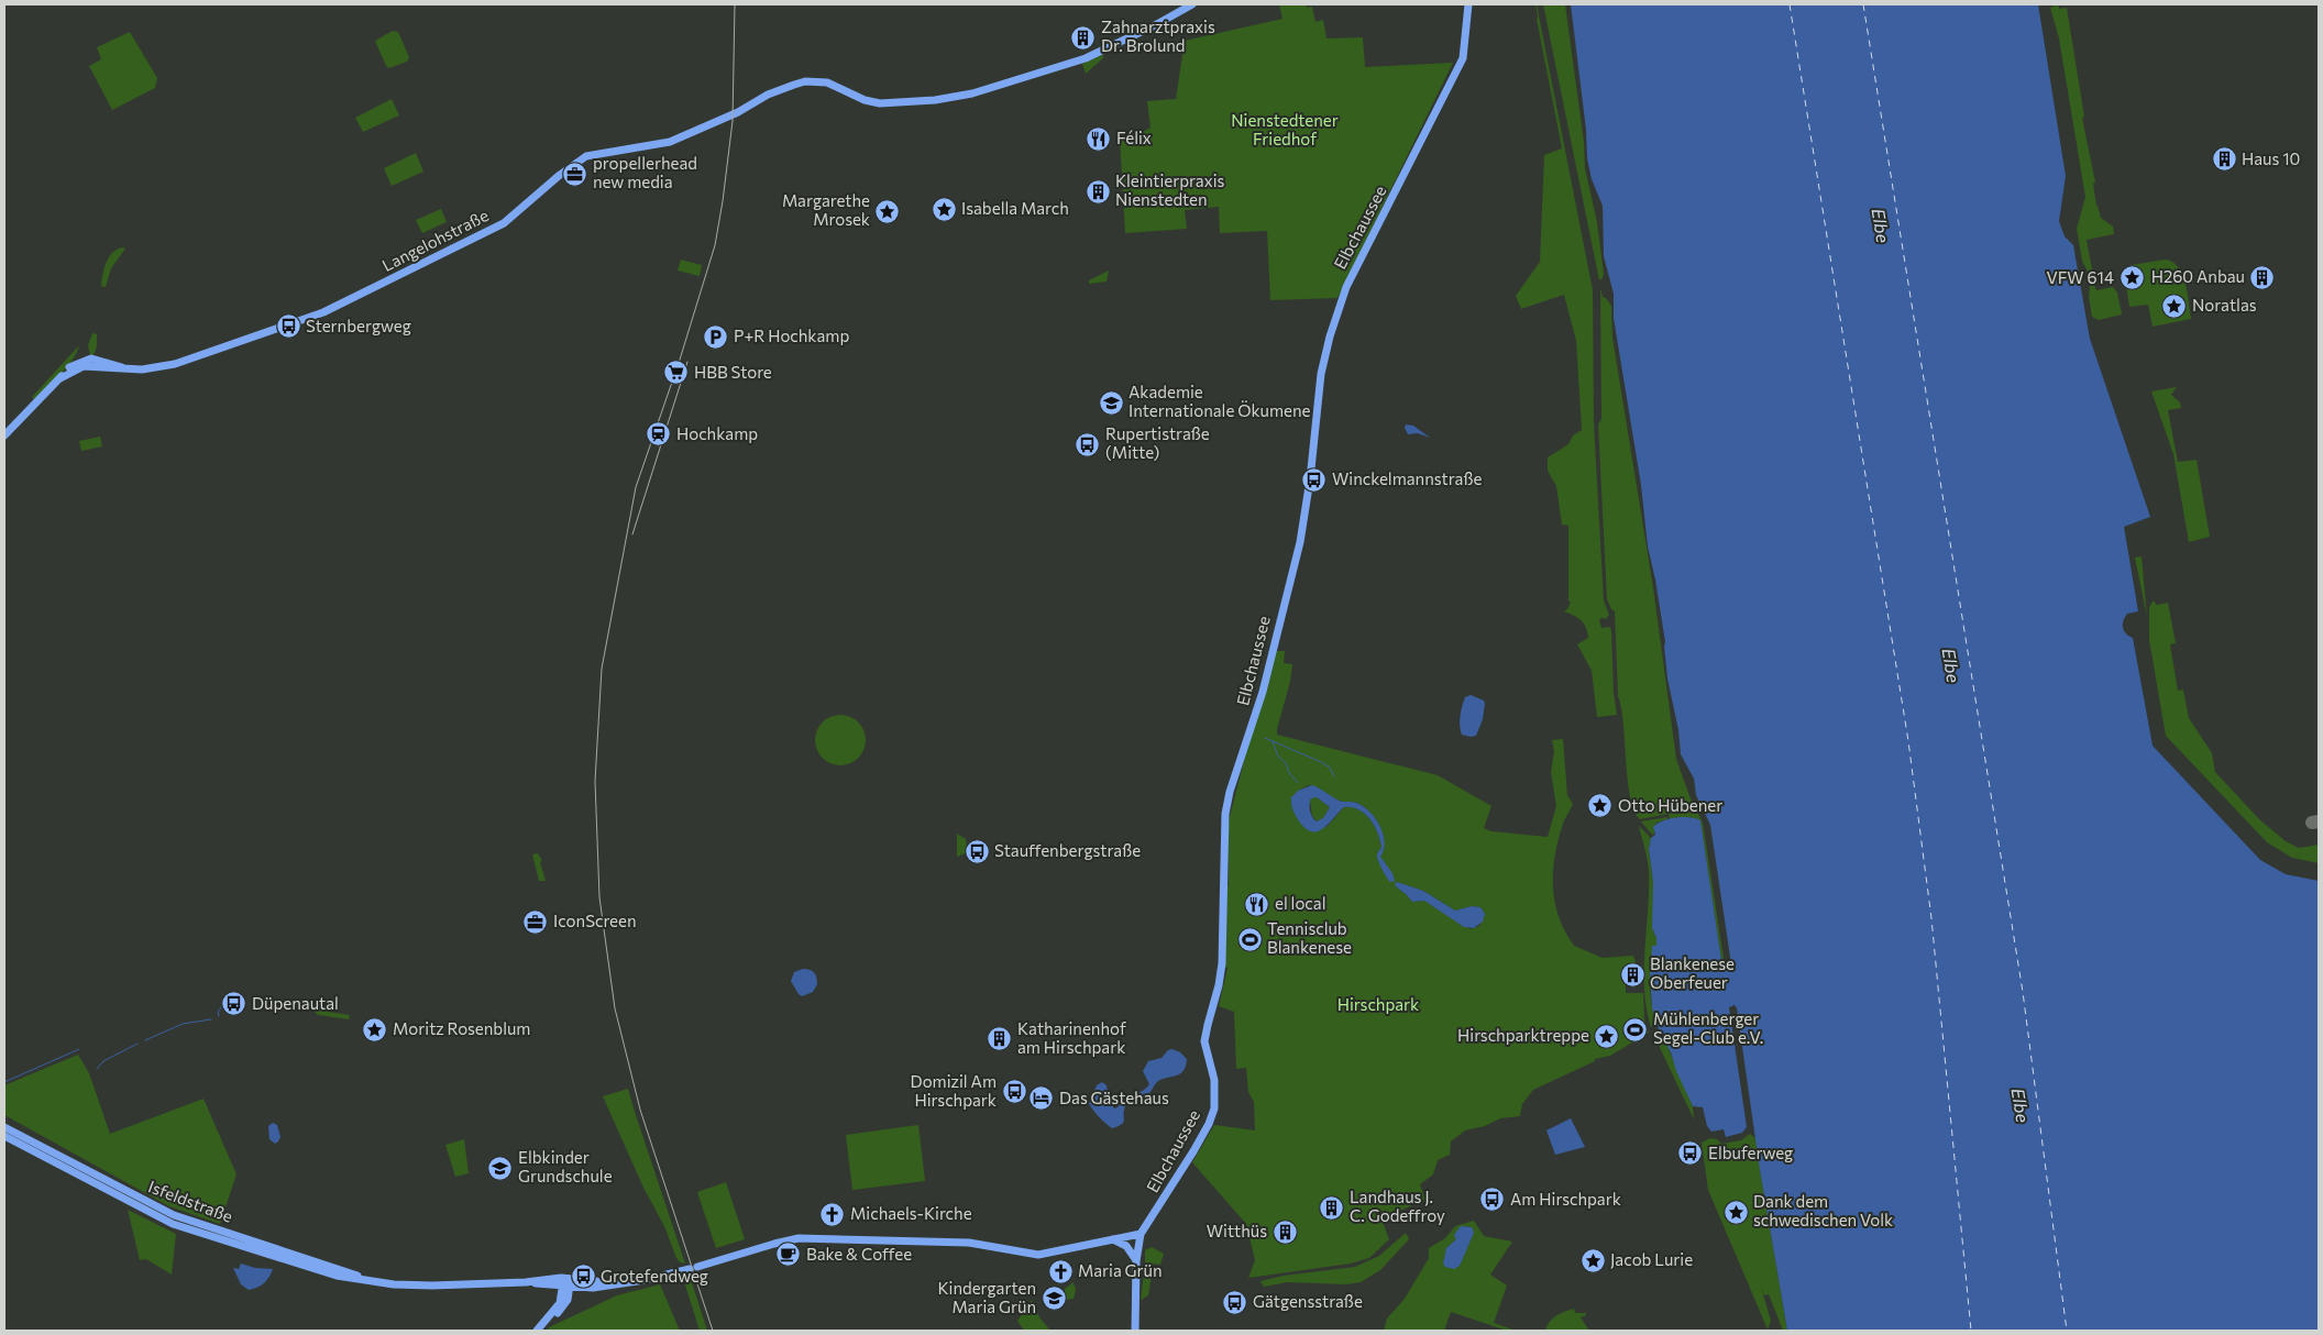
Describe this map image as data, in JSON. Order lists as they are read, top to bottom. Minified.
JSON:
{"streets":{"main road":["Elbchaussee","Langelohstraße","Isfeldstraße"]},"water":["Elbe"],"parks":["Nienstedtener Friedhof","Hirschpark"],"places":{"building":["Zahnarztpraxis Dr. Brolund","Haus 10","Kleintierpraxis Nienstedten","H260 Anbau","Blankenese Oberfeuer","Katharinenhof am Hirschpark","Landhaus J. C. Godeffroy","Witthüs"],"restaurant":["Félix","el local"],"office":["propellerhead new media","IconScreen"],"place":["Isabella March","Margarethe Mrosek","VFW 614","Noratlas","Otto Hübener","Moritz Rosenblum","Hirschparktreppe","Dank dem schwedischen Volk","Jacob Lurie"],"bus stop":["Sternbergweg","Rupertistraße (Mitte)","Winckelmannstraße","Stauffenbergstraße","Düpenautal","Domizil Am Hirschpark","Elbuferweg","Am Hirschpark","Grotefendweg","Gätgensstraße"],"parking":["P+R Hochkamp"],"supermarket":["HBB Store"],"school or university":["Akademie Internationale Ökumene","Elbkinder Grundschule","Kindergarten Maria Grün"],"station":["Hochkamp"],"sports":["Tennisclub Blankenese","Mühlenberger Segel-Club e.V."],"hotel":["Das Gästehaus"],"church":["Michaels-Kirche","Maria Grün"],"cafe":["Bake & Coffee"]}}
